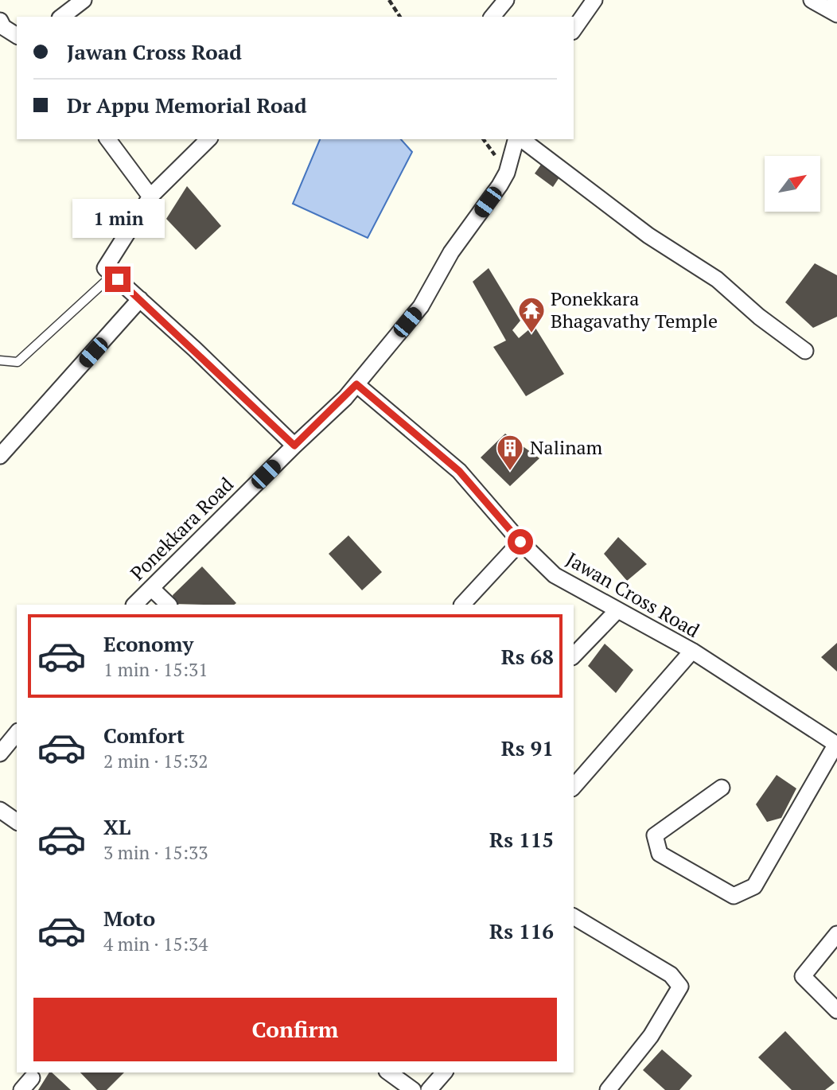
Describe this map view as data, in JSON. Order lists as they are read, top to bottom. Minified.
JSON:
{"streets":{"street":["Ponekkara Road","Jawan Cross Road"]},"crossings":[["Ponekkara Road","Jawan Cross Road"]],"places":{"temple":["Ponekkara Bhagavathy Temple"],"building":["Nalinam"]},"north":"top right","page":{"banner":["Jawan Cross Road","Dr Appu Memorial Road"],"bubble":"1 min","list":[{"name":"Economy","note":"1 min · 15:31","value":"Rs 68"},{"name":"Comfort","note":"2 min · 15:32","value":"Rs 91"},{"name":"XL","note":"3 min · 15:33","value":"Rs 115"},{"name":"Moto","note":"4 min · 15:34","value":"Rs 116"}],"buttons":"Confirm"}}
